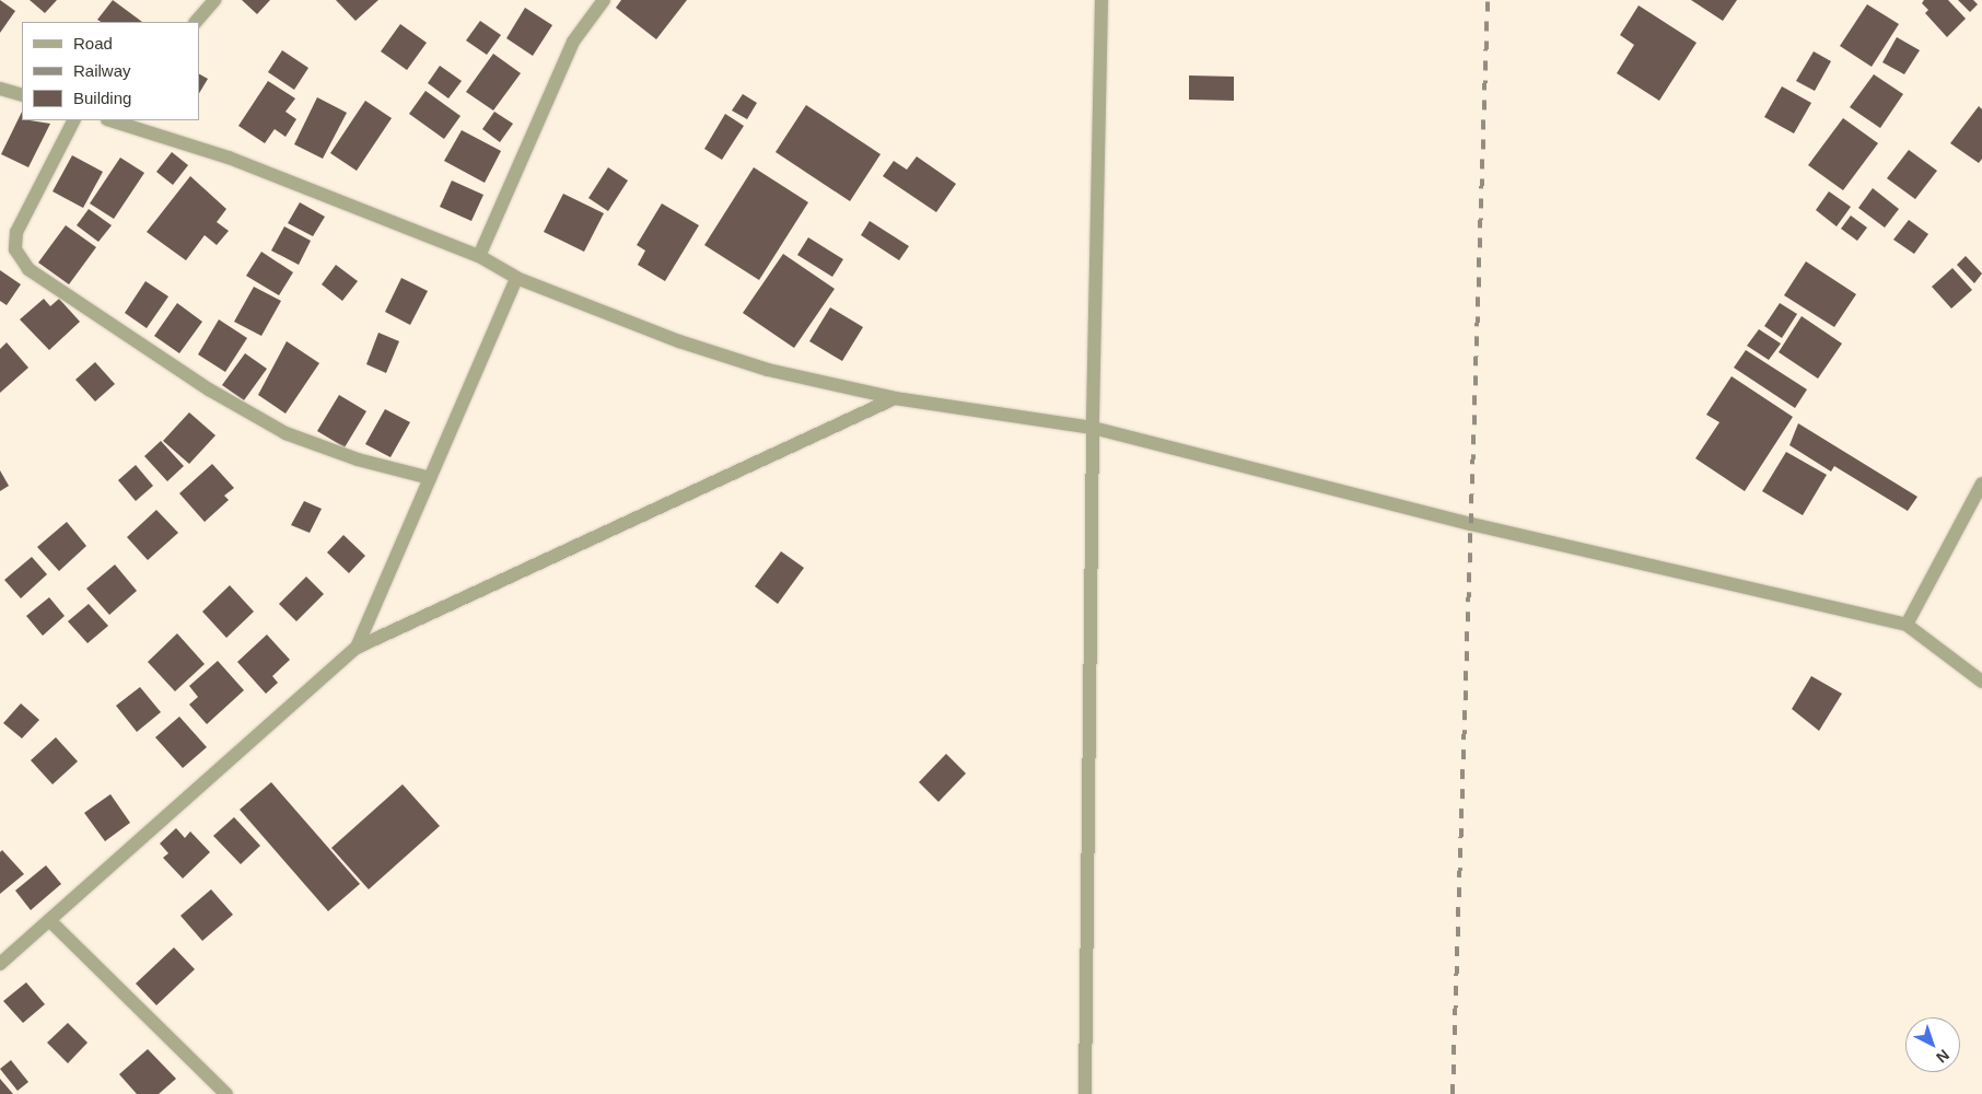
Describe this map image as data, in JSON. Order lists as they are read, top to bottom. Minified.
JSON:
{"legend":["Road","Railway","Building"],"north":"bottom right"}
